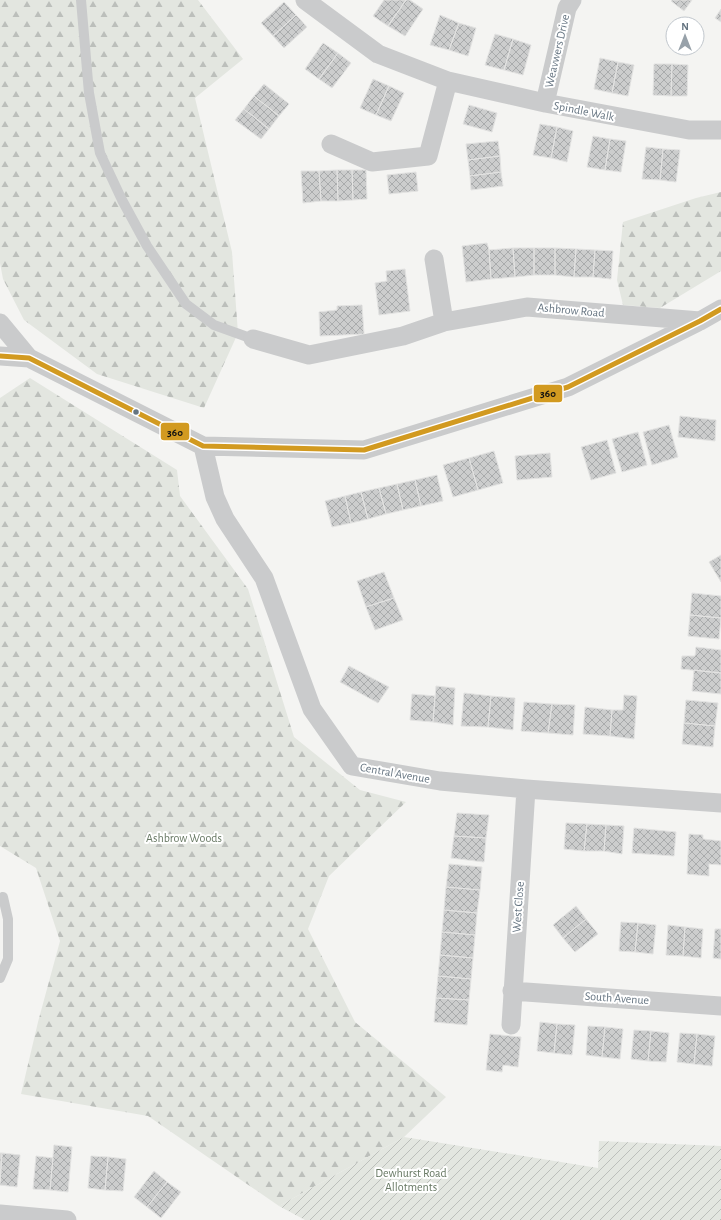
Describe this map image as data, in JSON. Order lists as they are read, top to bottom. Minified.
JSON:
{"streets":{"street":["Weavwers Drive","Spindle Walk","Ashbrow Road","Central Avenue","West Close","South Avenue"]},"crossings":[["Weavwers Drive","Spindle Walk"],["Central Avenue","West Close"],["West Close","South Avenue"]],"parks":["Ashbrow Woods","Dewhurst Road Allotments"],"lines":["transit line 360"],"north":"top"}
